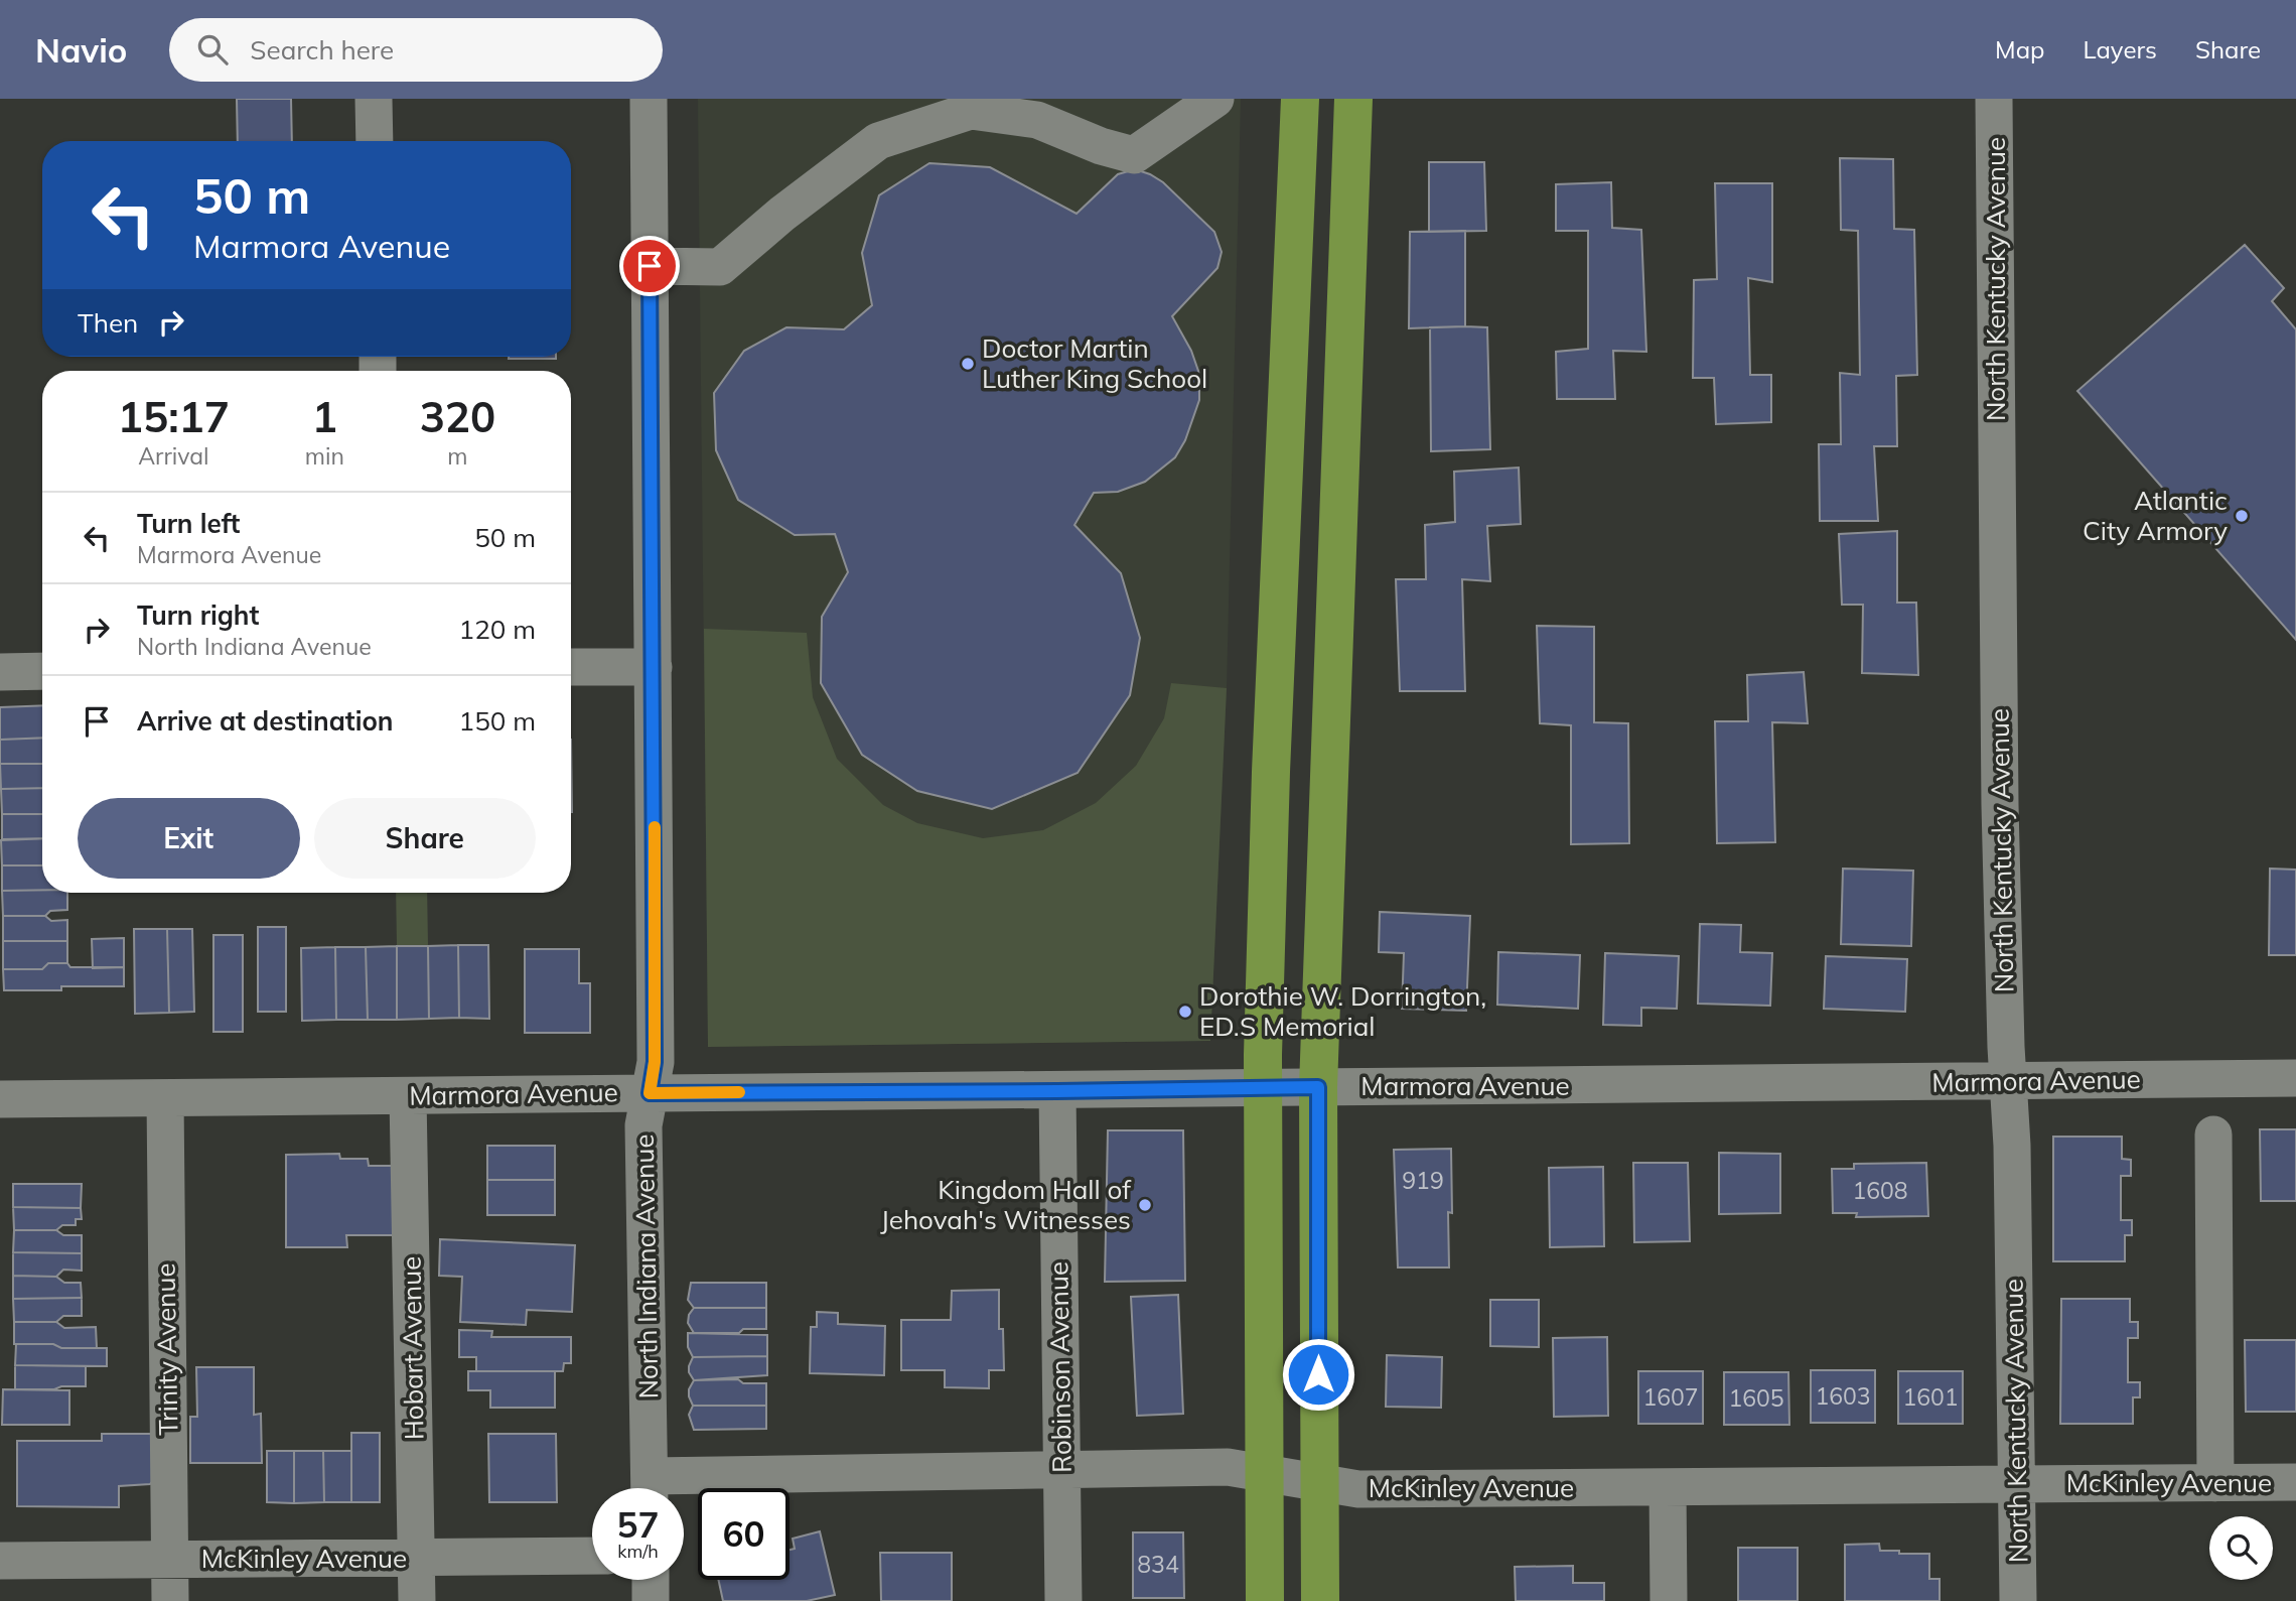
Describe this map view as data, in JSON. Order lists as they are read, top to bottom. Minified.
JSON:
{"streets":{"street":["North Kentucky Avenue","Marmora Avenue","North Indiana Avenue","Hobart Avenue","Trinity Avenue","Robinson Avenue","McKinley Avenue"]},"crossings":[["North Kentucky Avenue","Marmora Avenue"],["North Kentucky Avenue","McKinley Avenue"],["Marmora Avenue","North Indiana Avenue"],["Marmora Avenue","Hobart Avenue"],["Marmora Avenue","Trinity Avenue"],["Marmora Avenue","Robinson Avenue"],["Hobart Avenue","McKinley Avenue"],["Trinity Avenue","McKinley Avenue"],["Robinson Avenue","McKinley Avenue"]],"places":["Doctor Martin Luther King School","Atlantic City Armory","Dorothie W. Dorrington, ED.S Memorial","Kingdom Hall of Jehovah's Witnesses"],"house_numbers":["919","1608","1603","1607","1601","1605","834"],"page":{"header":"Navio","search":"Search here","nav":["Map","Layers","Share"],"turn":["50 m","Marmora Avenue"],"then":"Then","eta":["15:17","Arrival","1","min","320","m"],"list":[{"name":"Turn left","note":"Marmora Avenue","value":"50 m"},{"name":"Turn right","note":"North Indiana Avenue","value":"120 m"},{"name":"Arrive at destination","value":"150 m"}],"buttons":["Exit","Share"],"speed":"57 km/h","limit":"60"}}
